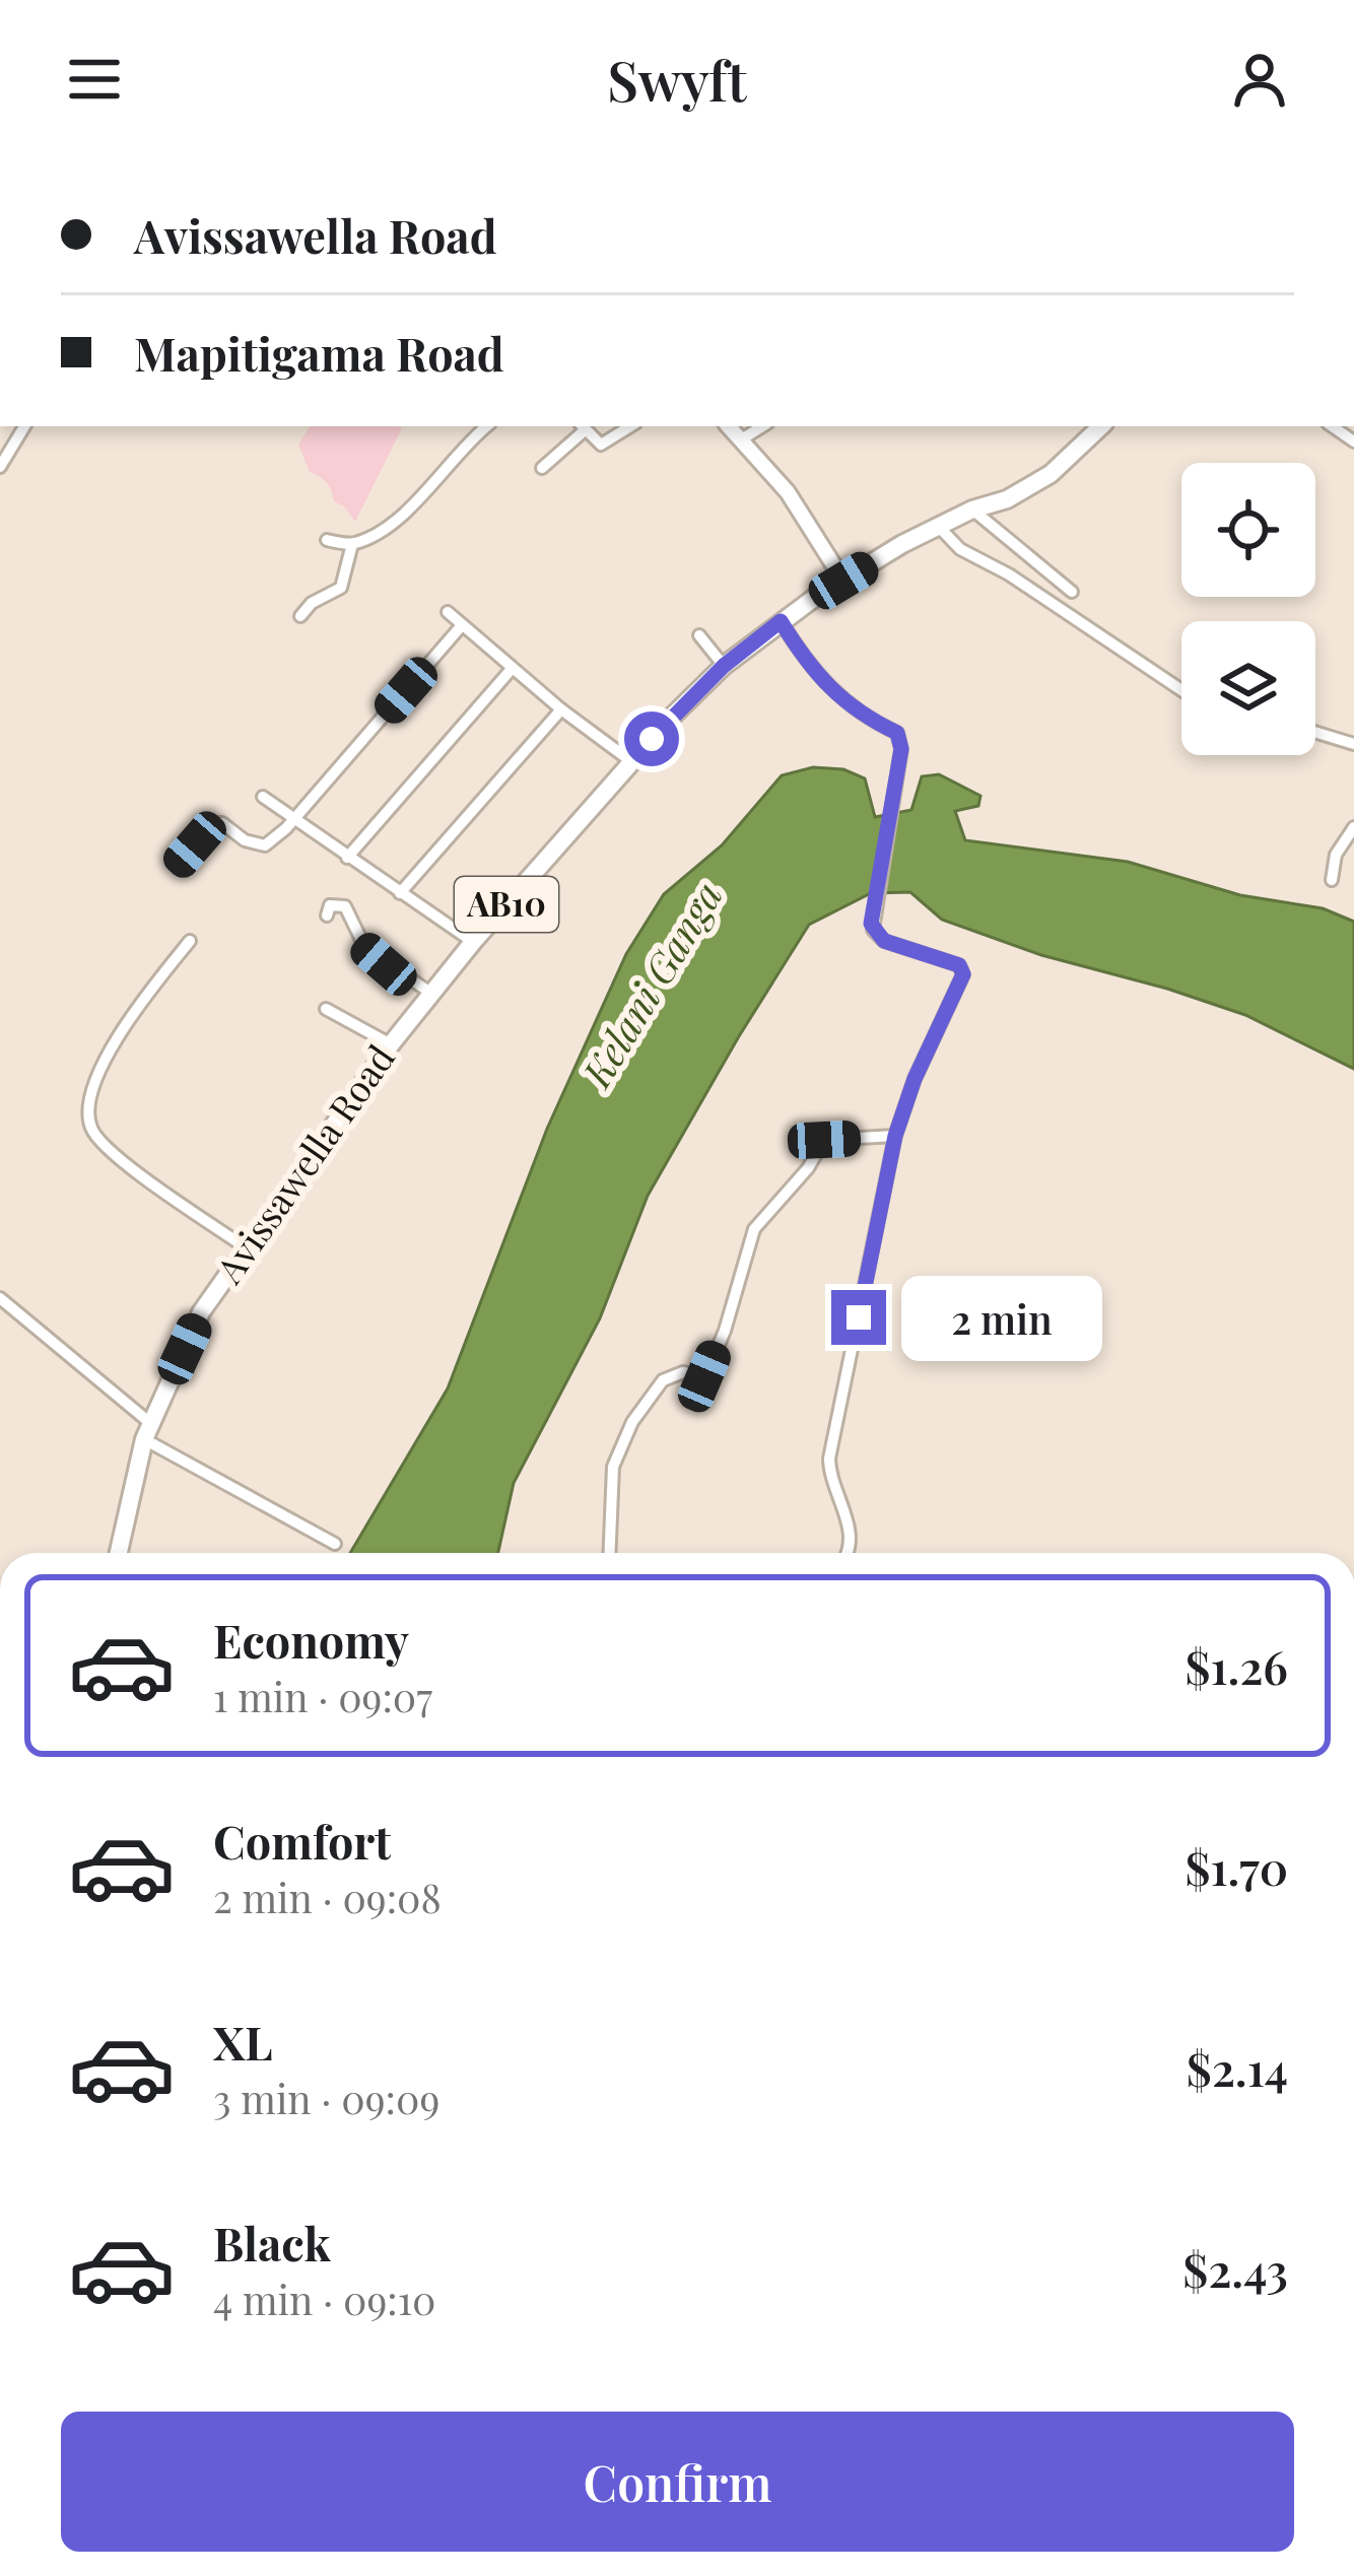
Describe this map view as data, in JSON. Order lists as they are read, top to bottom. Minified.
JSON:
{"streets":{"main road":["AB10","Avissawella Road"]},"water":["Kelani Ganga"],"page":{"header":"Swyft","banner":["Avissawella Road","Mapitigama Road"],"bubble":"2 min","list":[{"name":"Economy","note":"1 min · 09:07","value":"$1.26"},{"name":"Comfort","note":"2 min · 09:08","value":"$1.70"},{"name":"XL","note":"3 min · 09:09","value":"$2.14"},{"name":"Black","note":"4 min · 09:10","value":"$2.43"}],"buttons":"Confirm"}}
